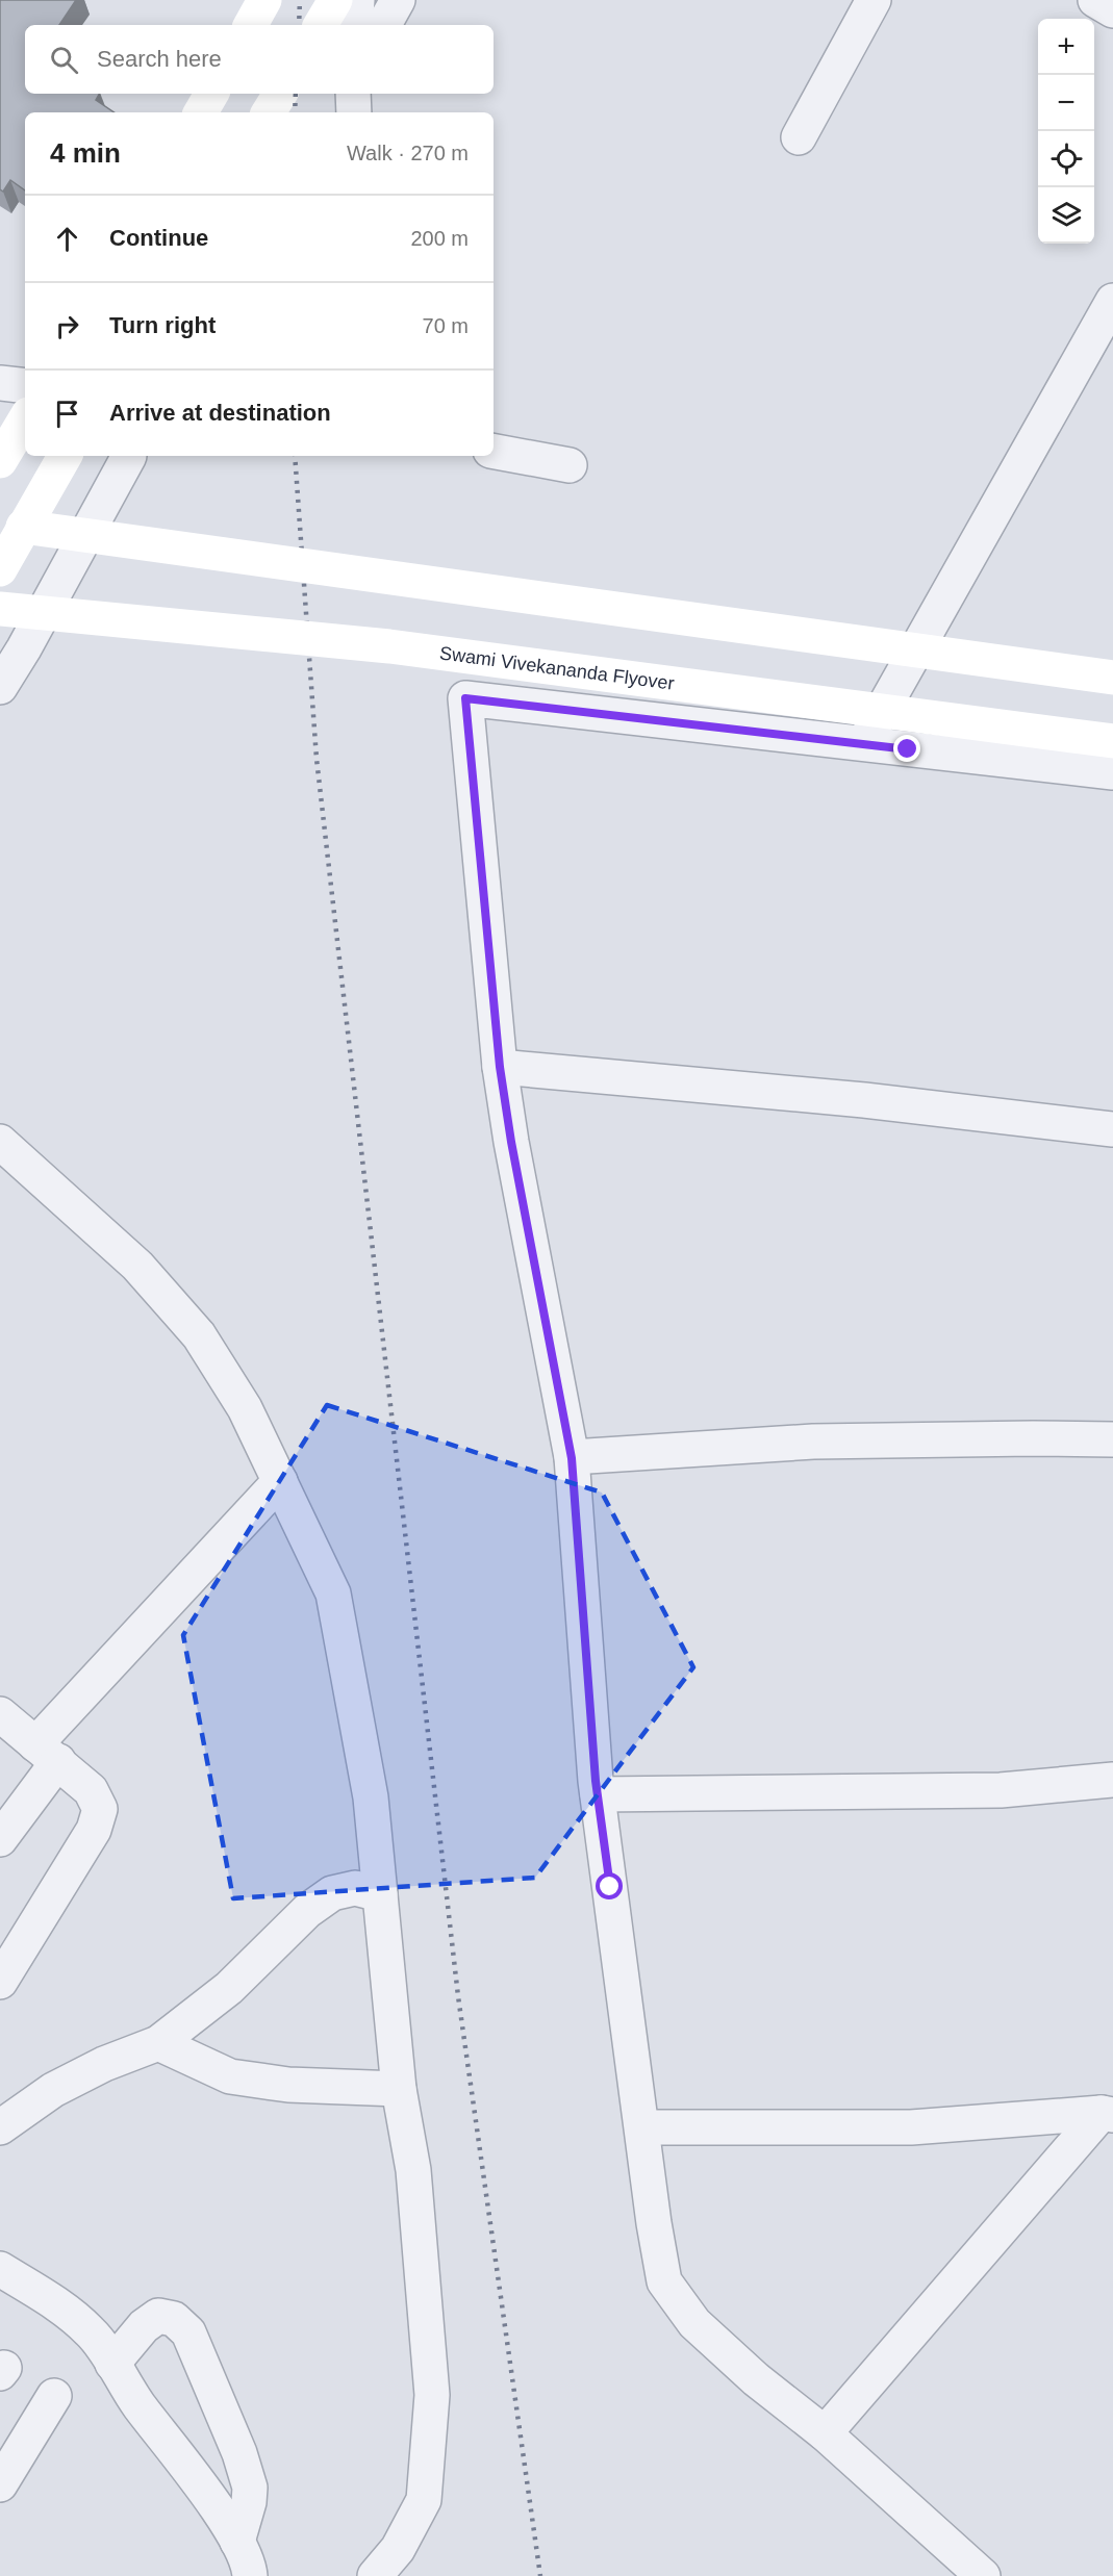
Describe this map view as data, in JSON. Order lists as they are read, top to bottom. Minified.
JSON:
{"streets":{"main road":["Swami Vivekananda Flyover"]},"page":{"map_buttons":["+","−"],"search":"Search here","heading":["4 min","Walk · 270 m"],"list":[["Continue","200 m"],["Turn right","70 m"],"Arrive at destination"]}}
